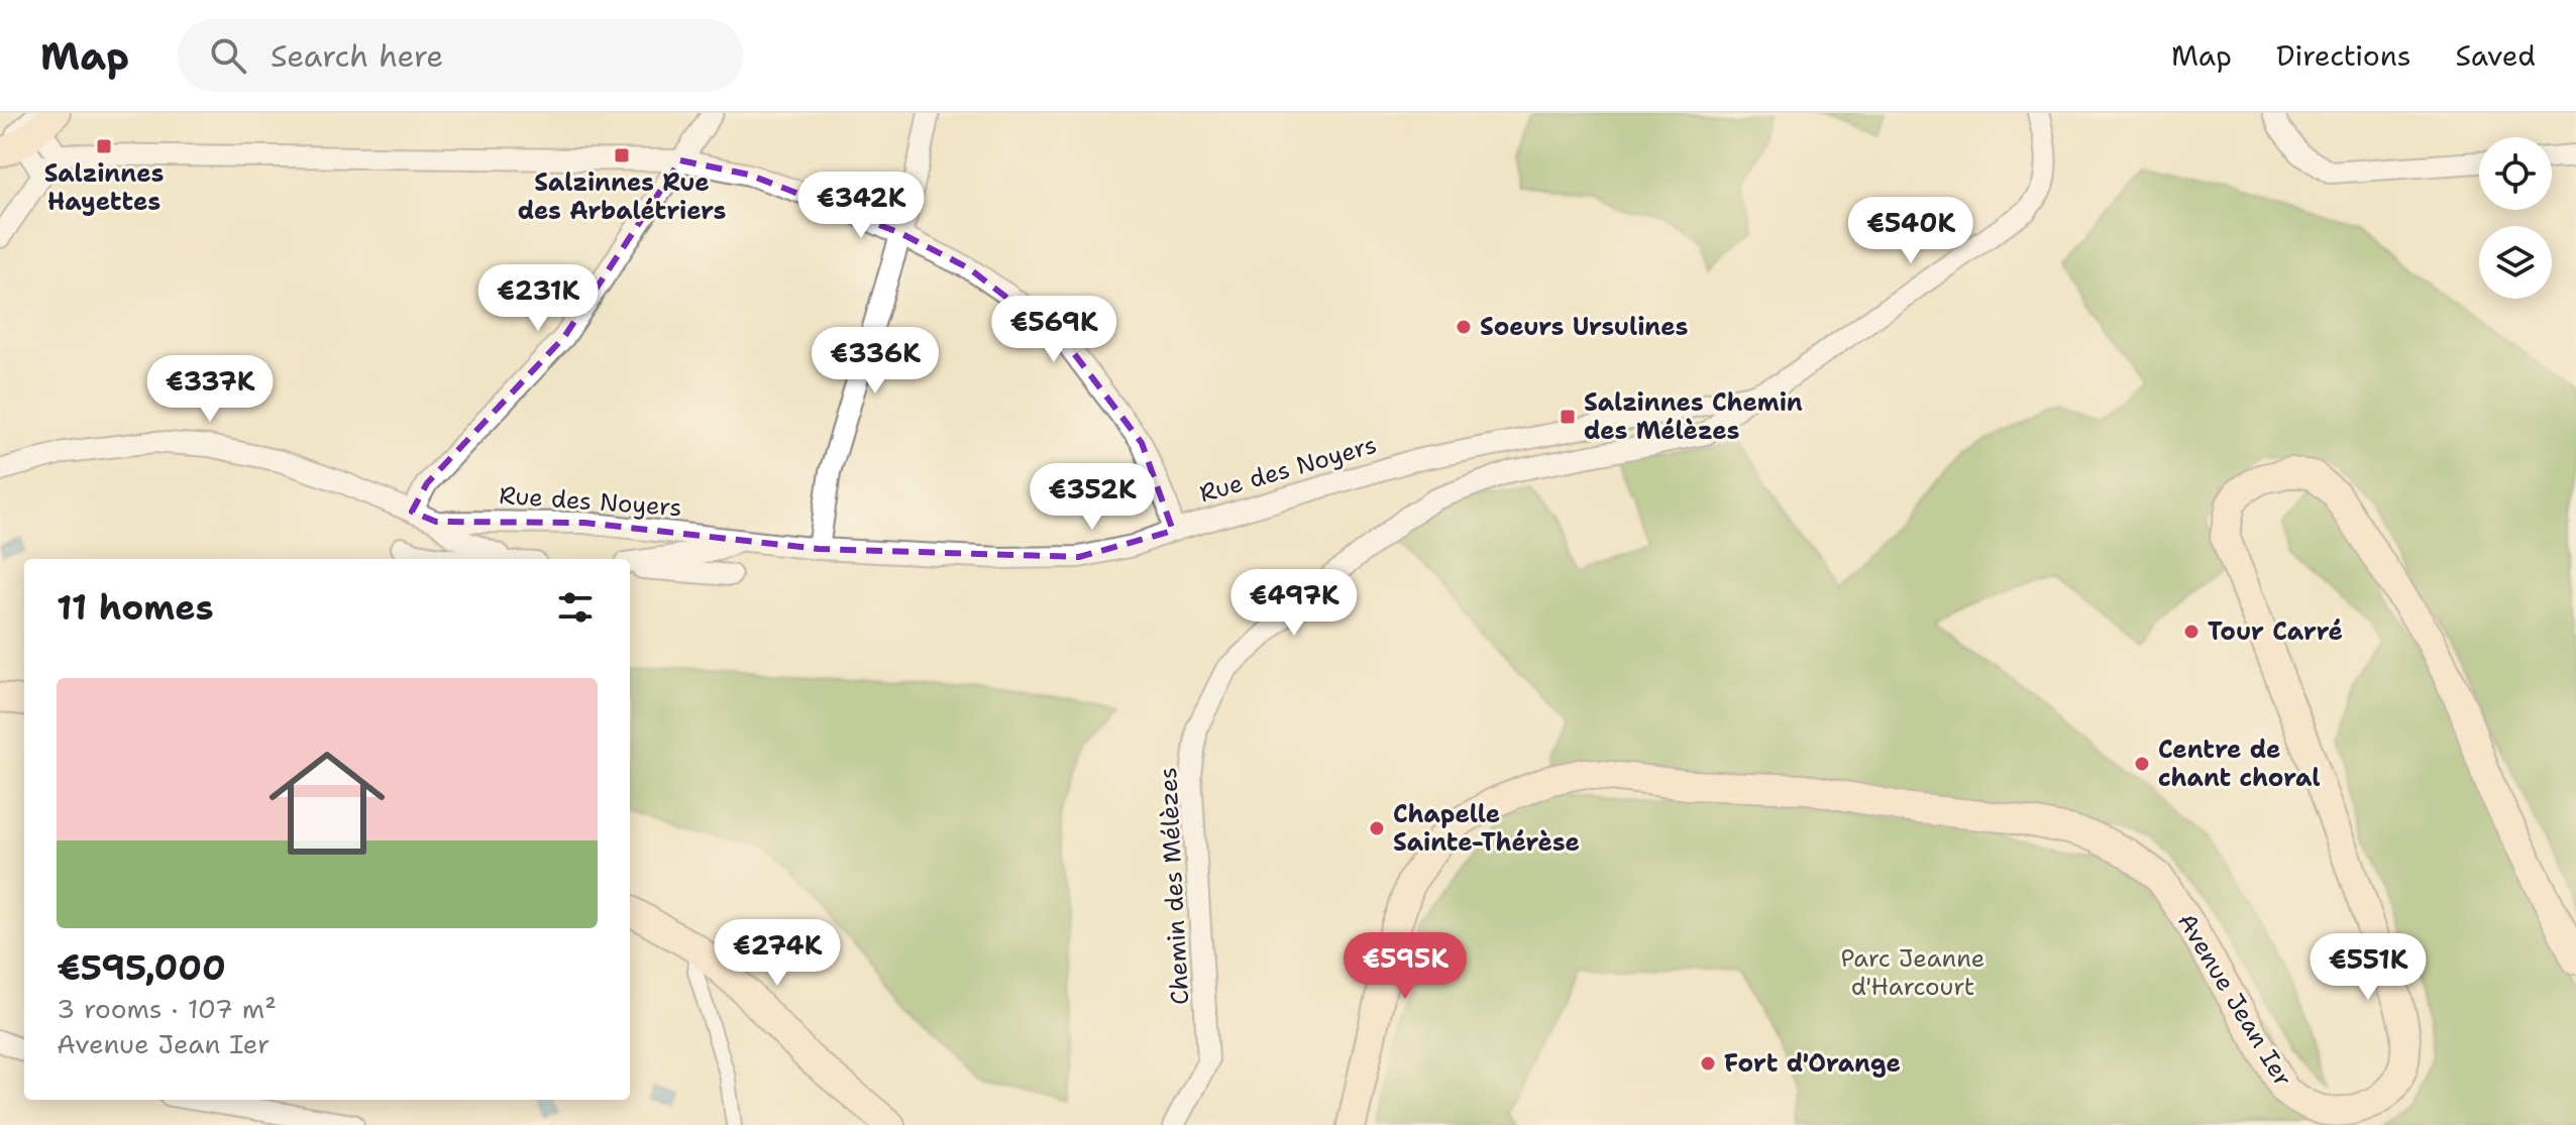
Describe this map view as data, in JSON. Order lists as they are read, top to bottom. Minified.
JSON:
{"streets":{"main road":["Avenue Jean Ier"],"street":["Rue des Noyers","Chemin des Mélèzes"]},"crossings":[["Rue des Noyers","Chemin des Mélèzes"]],"parks":["Parc Jeanne d'Harcourt"],"places":{"transit":["Salzinnes Hayettes","Salzinnes Rue des Arbalétriers","Salzinnes Chemin des Mélèzes"],"other":["Soeurs Ursulines","Tour Carré","Centre de chant choral","Chapelle Sainte-Thérèse","Fort d'Orange"]},"page":{"header":"Map","search":"Search here","nav":["Map","Directions","Saved"],"price":["€342K","€540K","€231K","€569K","€336K","€337K","€352K","€497K","€274K","€595K","€551K"],"heading":"11 homes","list":[{"name":"€595,000","note":"3 rooms · 107 m² · Avenue Jean Ier"}]}}
